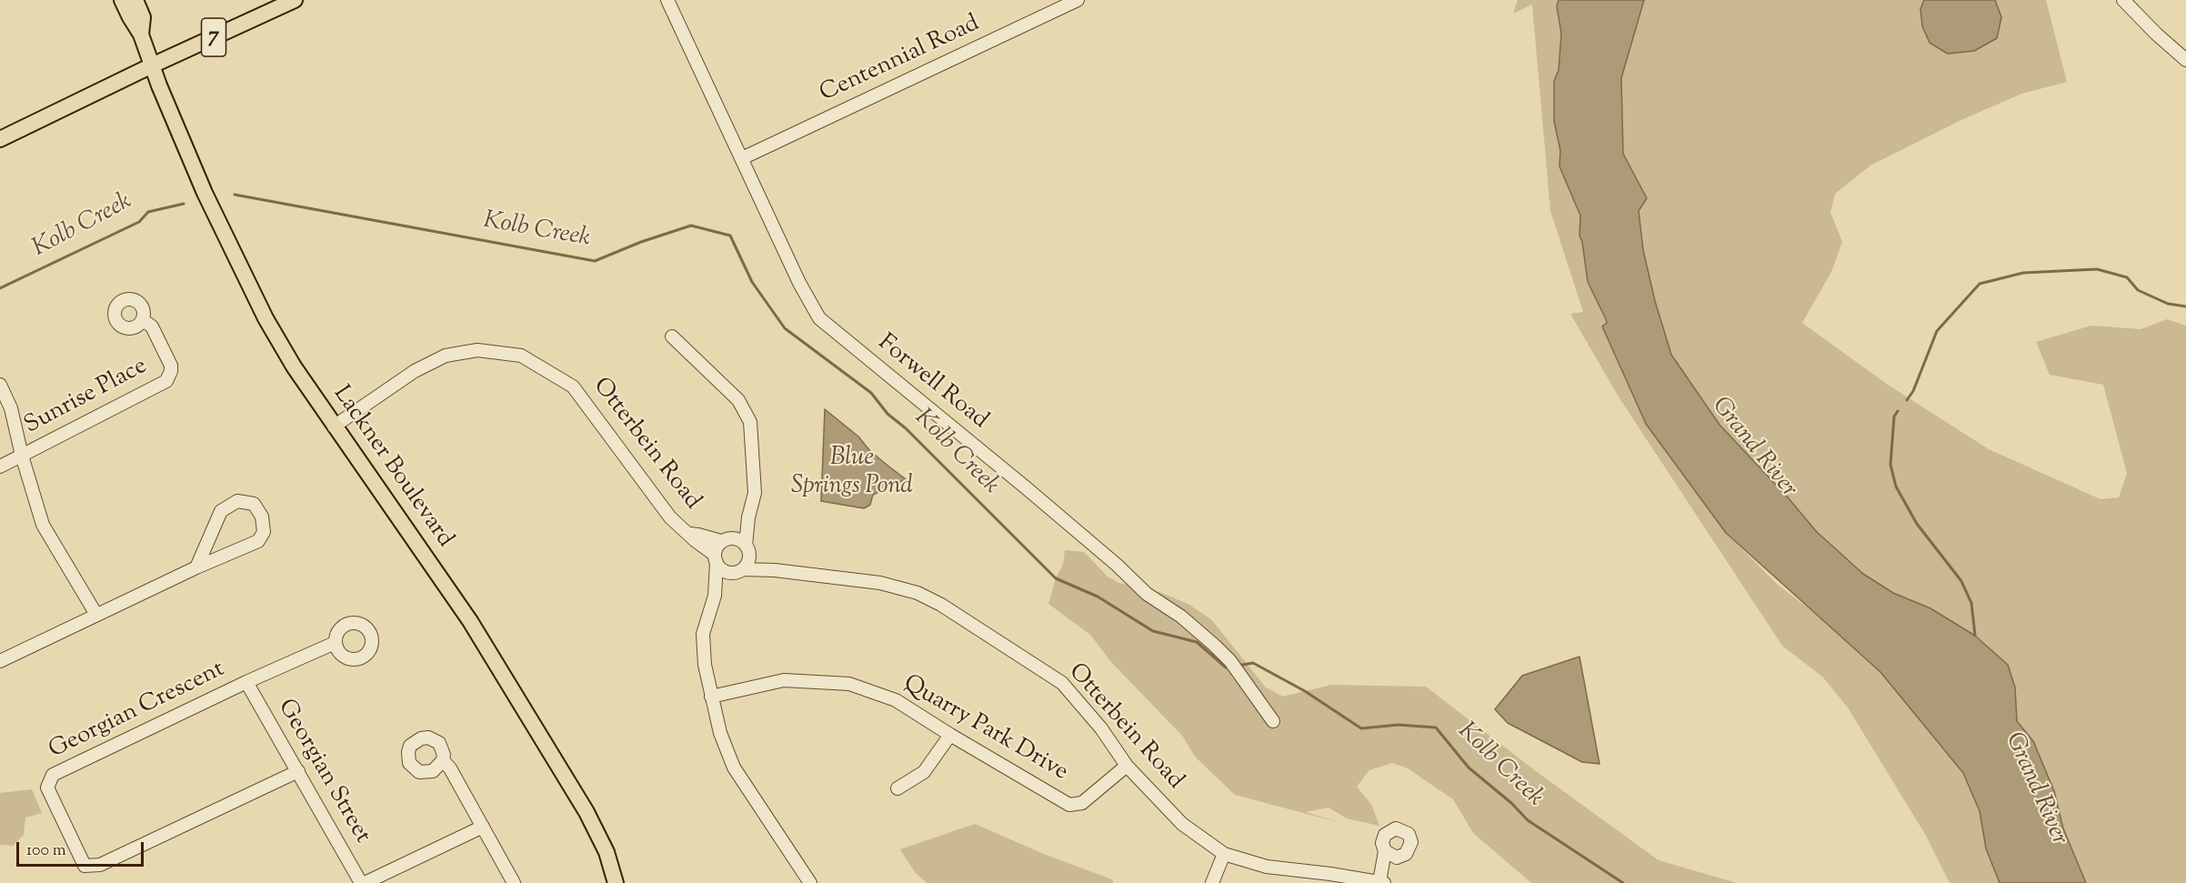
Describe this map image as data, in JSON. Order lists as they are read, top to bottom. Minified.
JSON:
{"streets":{"main road":["7","Lackner Boulevard"],"street":["Centennial Road","Forwell Road","Sunrise Place","Otterbein Road","Georgian Crescent","Quarry Park Drive","Georgian Street"]},"crossings":[["7","Lackner Boulevard"],["Centennial Road","Forwell Road"],["Otterbein Road","Lackner Boulevard"],["Otterbein Road","Quarry Park Drive"],["Georgian Crescent","Georgian Street"]],"water":["Kolb Creek","Grand River","Blue Springs Pond"],"scale_bar":"100 m"}
